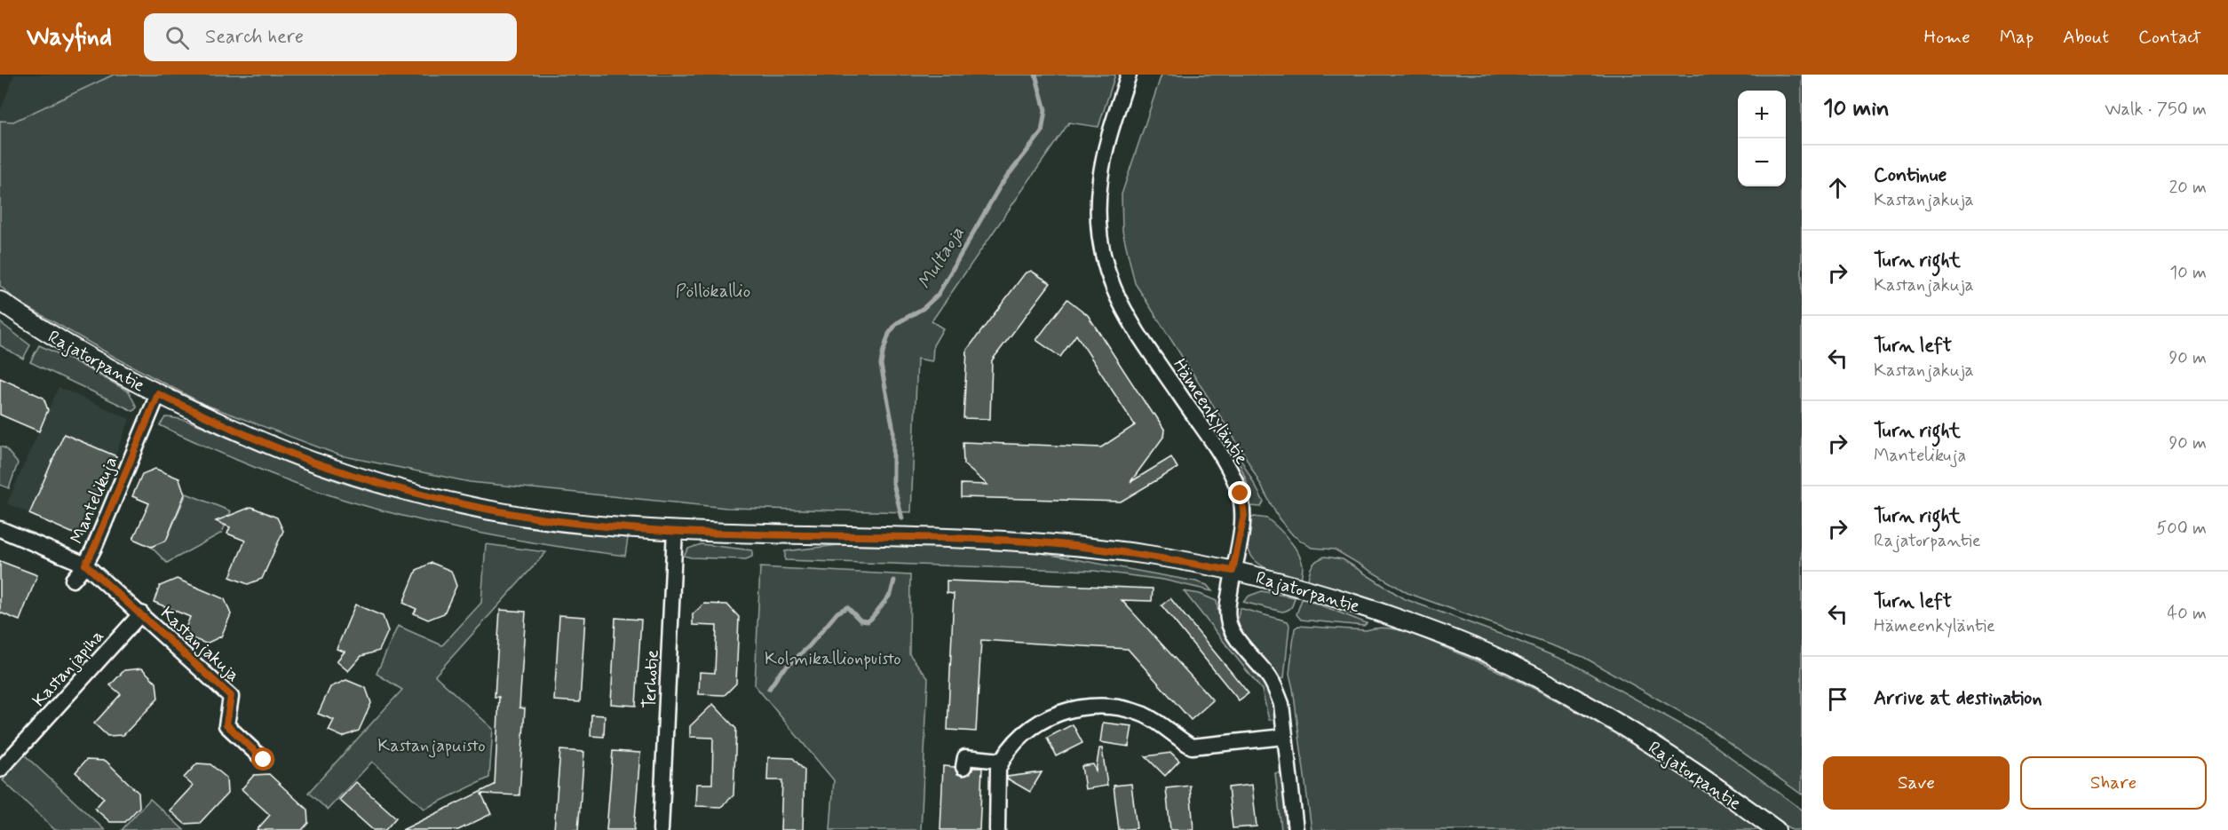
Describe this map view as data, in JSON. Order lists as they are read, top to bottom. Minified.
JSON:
{"streets":{"main road":["Rajatorpantie"],"street":["Hämeenkyläntie","Mantelikuja","Kastanjakuja","Kastanjapiha","Terhotie"]},"crossings":[["Rajatorpantie","Hämeenkyläntie"],["Rajatorpantie","Mantelikuja"],["Rajatorpantie","Terhotie"],["Mantelikuja","Kastanjakuja"],["Kastanjakuja","Kastanjapiha"]],"water":["Multaoja"],"parks":["Pöllökallio","Kolmikallionpuisto","Kastanjapuisto"],"page":{"header":"Wayfind","search":"Search here","nav":["Home","Map","About","Contact"],"heading":["10 min","Walk · 750 m"],"map_buttons":["+","−"],"list":[["Continue","Kastanjakuja","20 m"],["Turn right","Kastanjakuja","10 m"],["Turn left","Kastanjakuja","90 m"],["Turn right","Mantelikuja","90 m"],["Turn right","Rajatorpantie","500 m"],["Turn left","Hämeenkyläntie","40 m"],"Arrive at destination"],"buttons":["Save","Share"]}}
